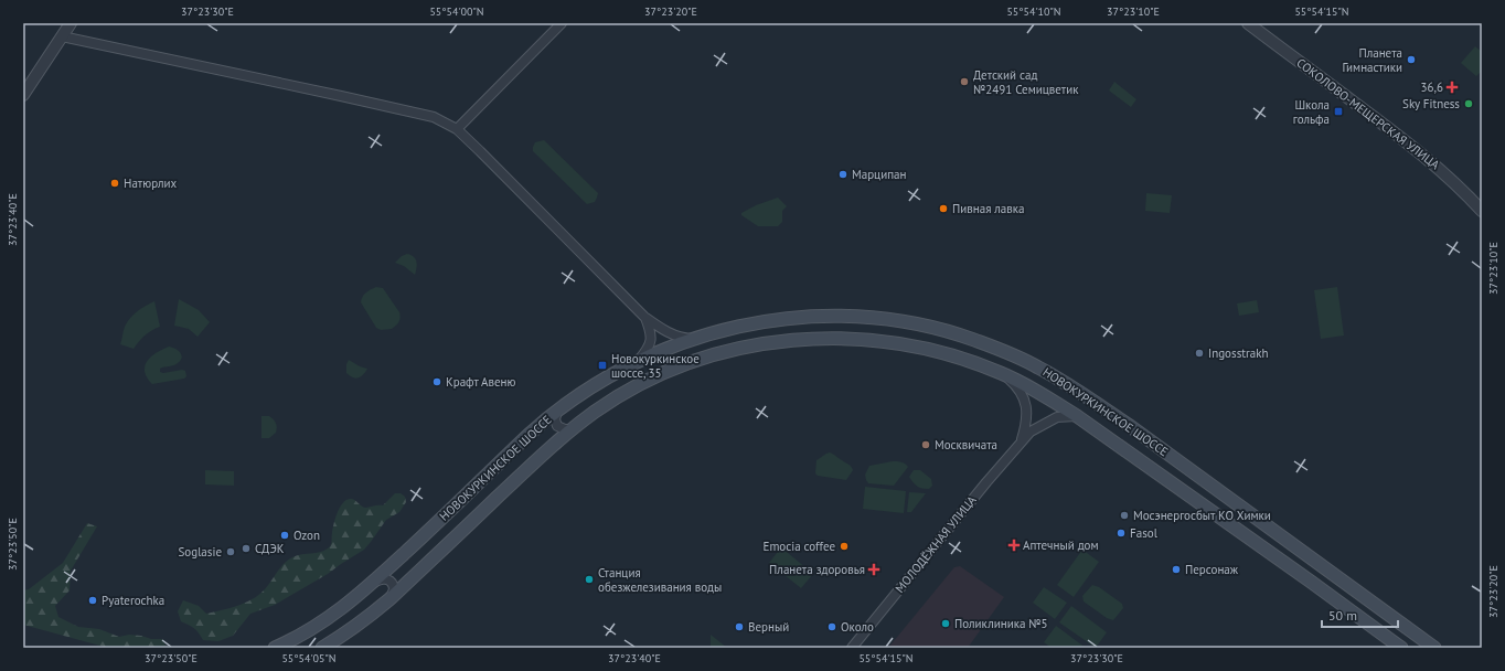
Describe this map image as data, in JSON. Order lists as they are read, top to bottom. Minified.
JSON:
{"streets":{"main road":["НОВОКУРКИНСКОЕ ШОССЕ"],"street":["СОКОЛОВО-МЕЩЕРСКАЯ УЛИЦА","МОЛОДЁЖНАЯ УЛИЦА"]},"crossings":[["НОВОКУРКИНСКОЕ ШОССЕ","МОЛОДЁЖНАЯ УЛИЦА"]],"places":{"other":["Планета Гимнастики","Детский сад №2491 Семицветик","Sky Fitness","Марципан","Натюрлих","Пивная лавка","Ingosstrakh","Крафт Авеню","Москвичата","Мосэнергосбыт КО Химки","Fasol","Ozon","Emocia coffee","СДЭК","Soglasie","Персонаж","Станция обезжелезивания воды","Pyaterochka","Поликлиника №5","Верный","Около"],"health":["36,6","Аптечный дом","Планета здоровья"],"transit":["Школа гольфа","Новокуркинское шоссе, 35"]},"scale_bar":"50 m","coordinates":["37°23'30\"E","55°54'00\"N","37°23'20\"E","55°54'10\"N","37°23'10\"E","55°54'15\"N","37°23'40\"E","37°23'50\"E","55°54'05\"N"]}
